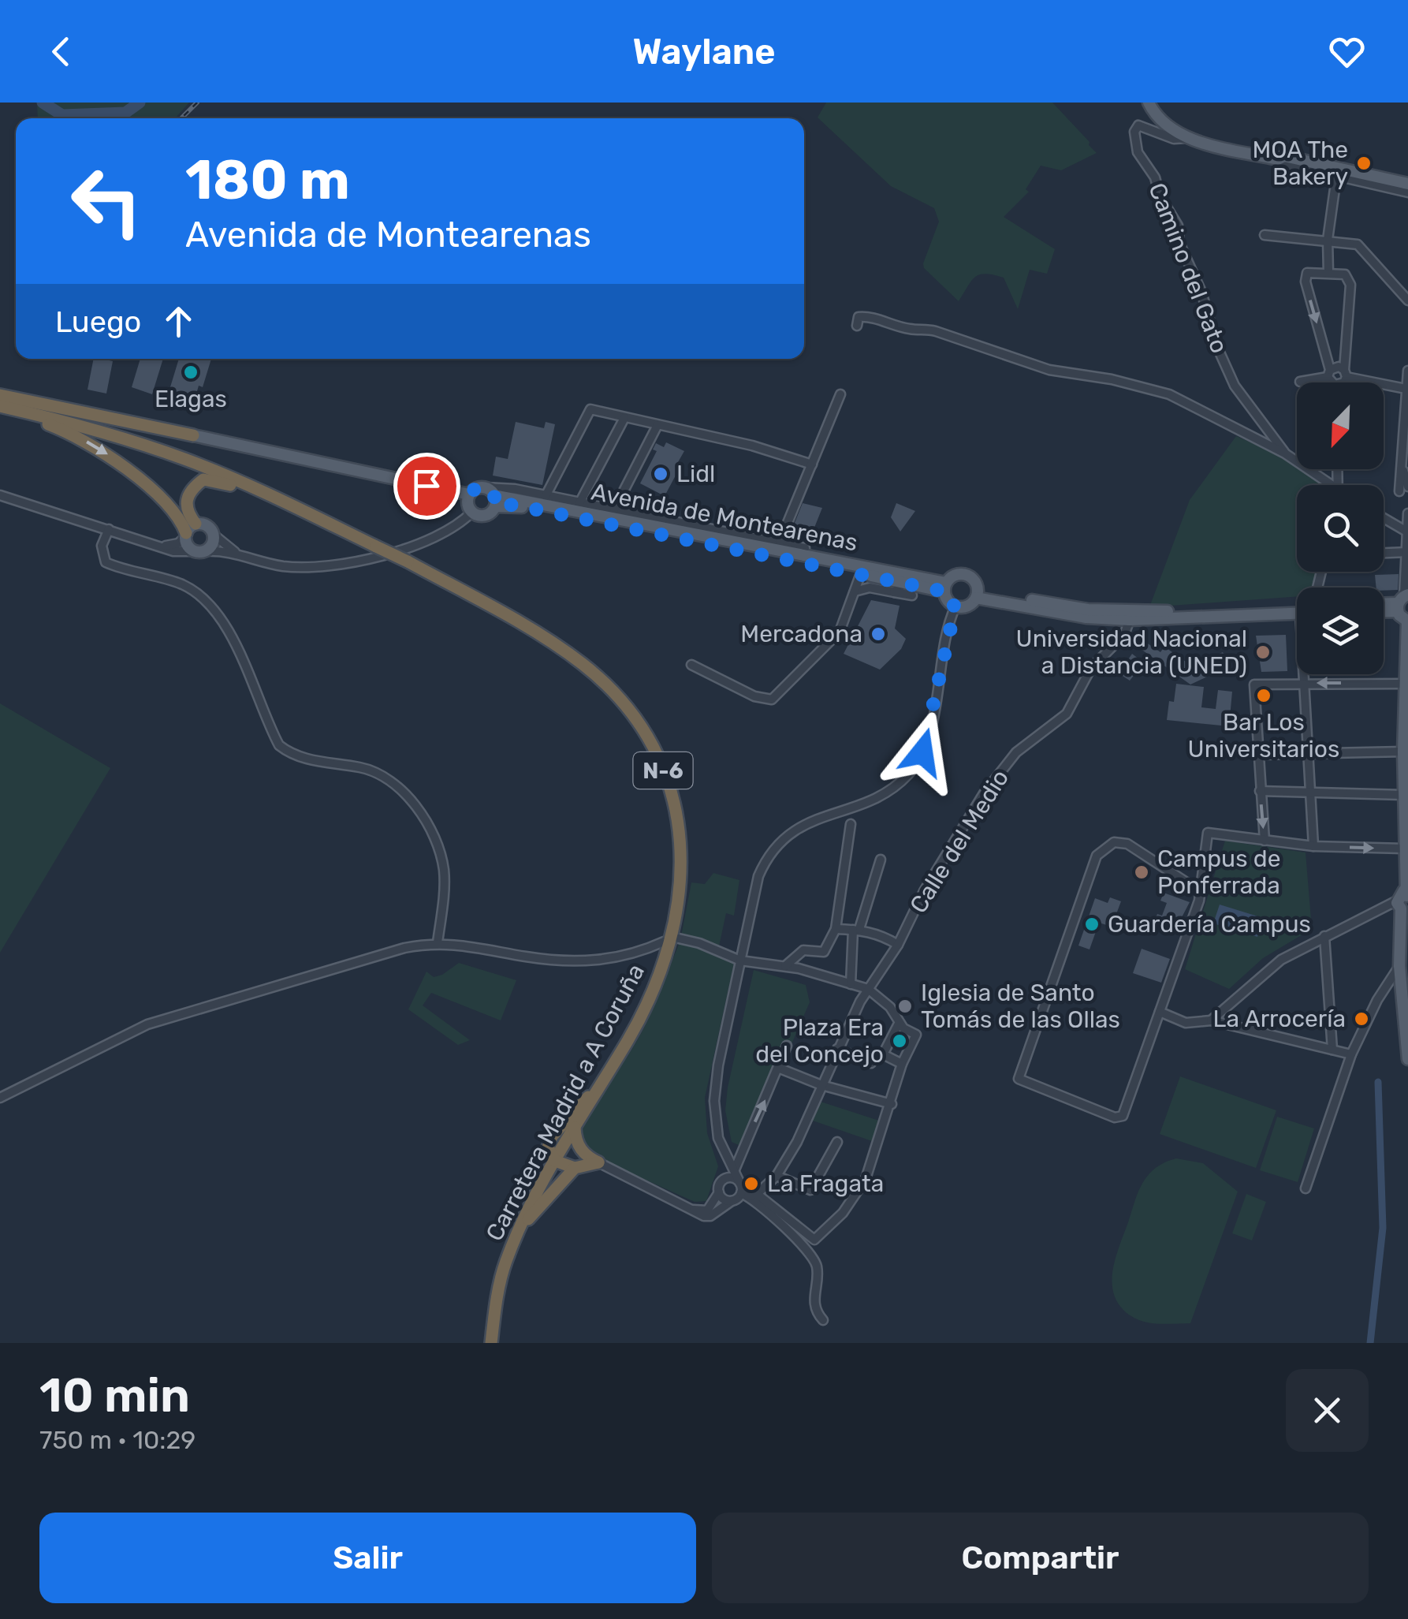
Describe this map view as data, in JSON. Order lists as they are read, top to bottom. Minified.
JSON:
{"streets":{"highway":["N-6","Carretera Madrid a A Coruña"],"main road":["Avenida de Montearenas"],"street":["Camino del Gato","Calle del Medio"]},"crossings":[["N-6","Carretera Madrid a A Coruña"]],"places":["MOA The Bakery","Elagas","Lidl","Mercadona","Universidad Nacional a Distancia (UNED)","Bar Los Universitarios","Campus de Ponferrada","Guardería Campus","Iglesia de Santo Tomás de las Ollas","La Arrocería","Plaza Era del Concejo","La Fragata"],"north":"bottom left","page":{"header":"Waylane","turn":["180 m","Avenida de Montearenas"],"then":"Luego","heading":["10 min","750 m · 10:29"],"buttons":["Salir","Compartir"]}}
